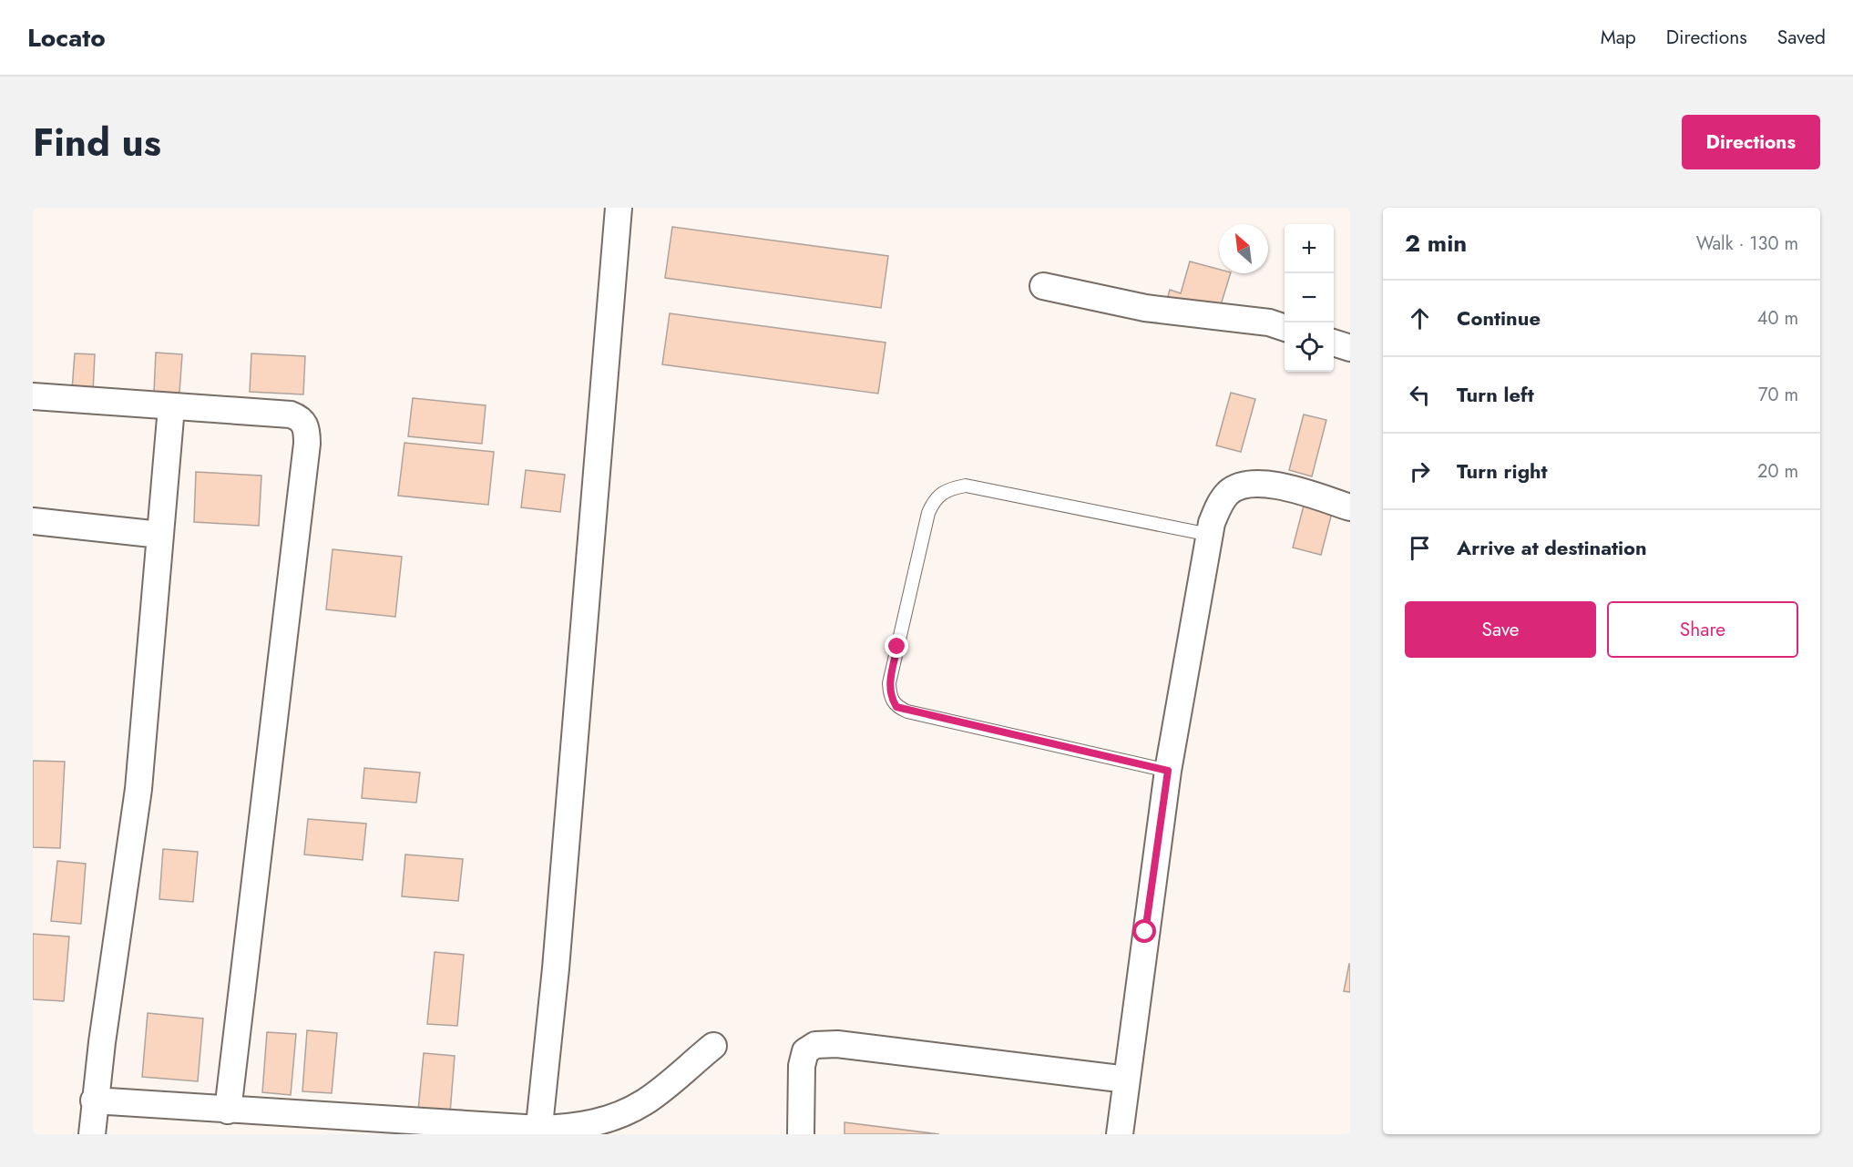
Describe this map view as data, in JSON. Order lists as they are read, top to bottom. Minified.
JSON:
{"north":"top left","page":{"header":"Locato","nav":["Map","Directions","Saved"],"title":"Find us","buttons":["Directions",["Save","Share"]],"heading":["2 min","Walk · 130 m"],"map_buttons":["+","−"],"list":[["Continue","40 m"],["Turn left","70 m"],["Turn right","20 m"],"Arrive at destination"]}}
